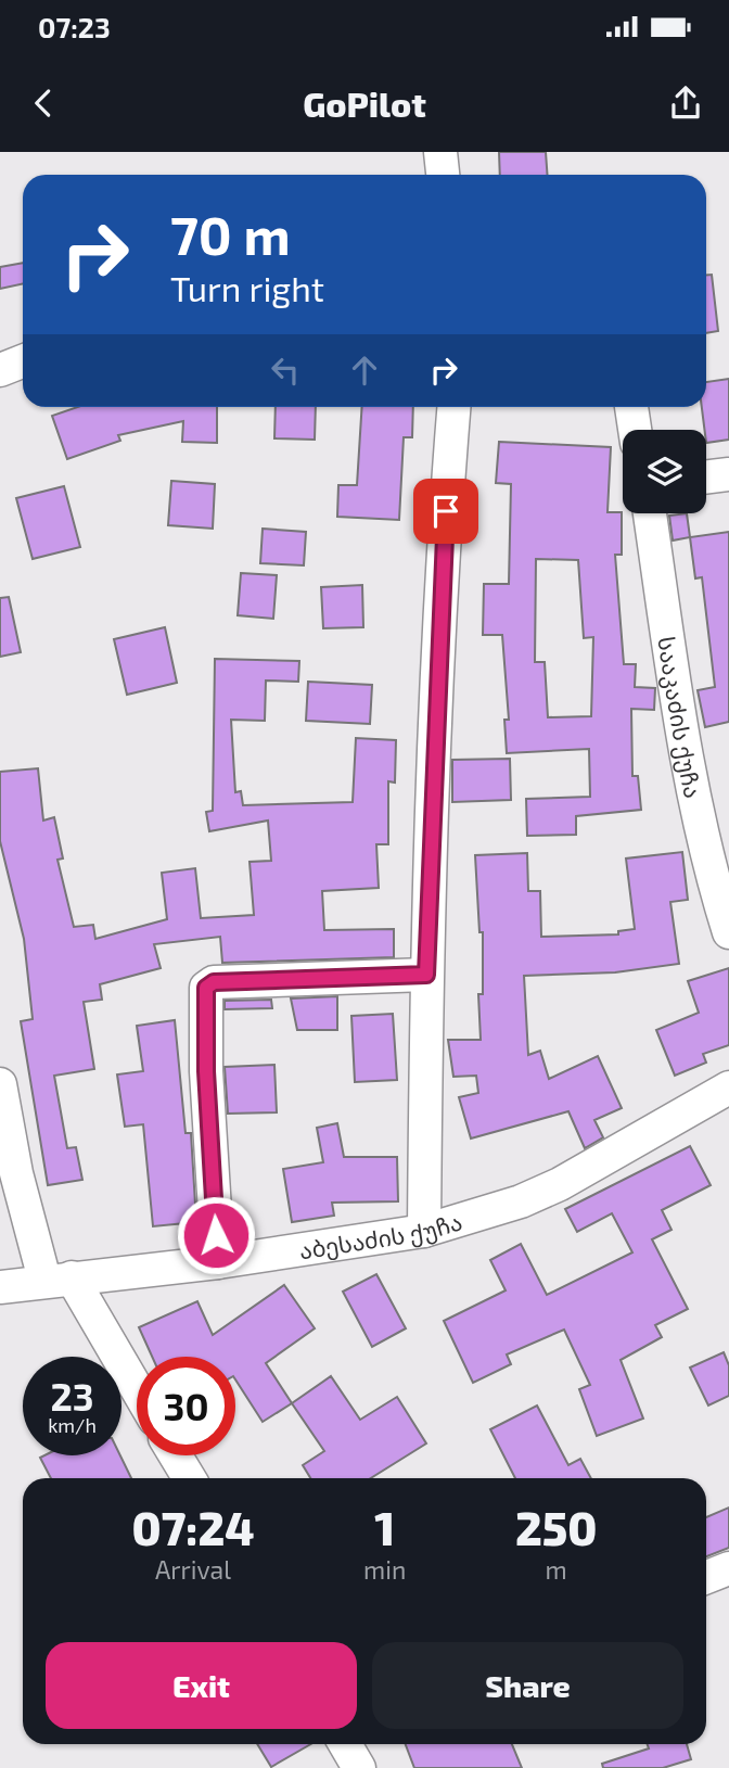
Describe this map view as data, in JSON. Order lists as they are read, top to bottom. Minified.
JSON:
{"streets":{"street":["სააკაძის ქუჩა","აბესაძის ქუჩა"]},"page":{"status":"07:23","header":"GoPilot","turn":["70 m","Turn right"],"speed":"23 km/h","limit":"30","eta":["07:24","Arrival","1","min","250","m"],"buttons":["Exit","Share"]}}
